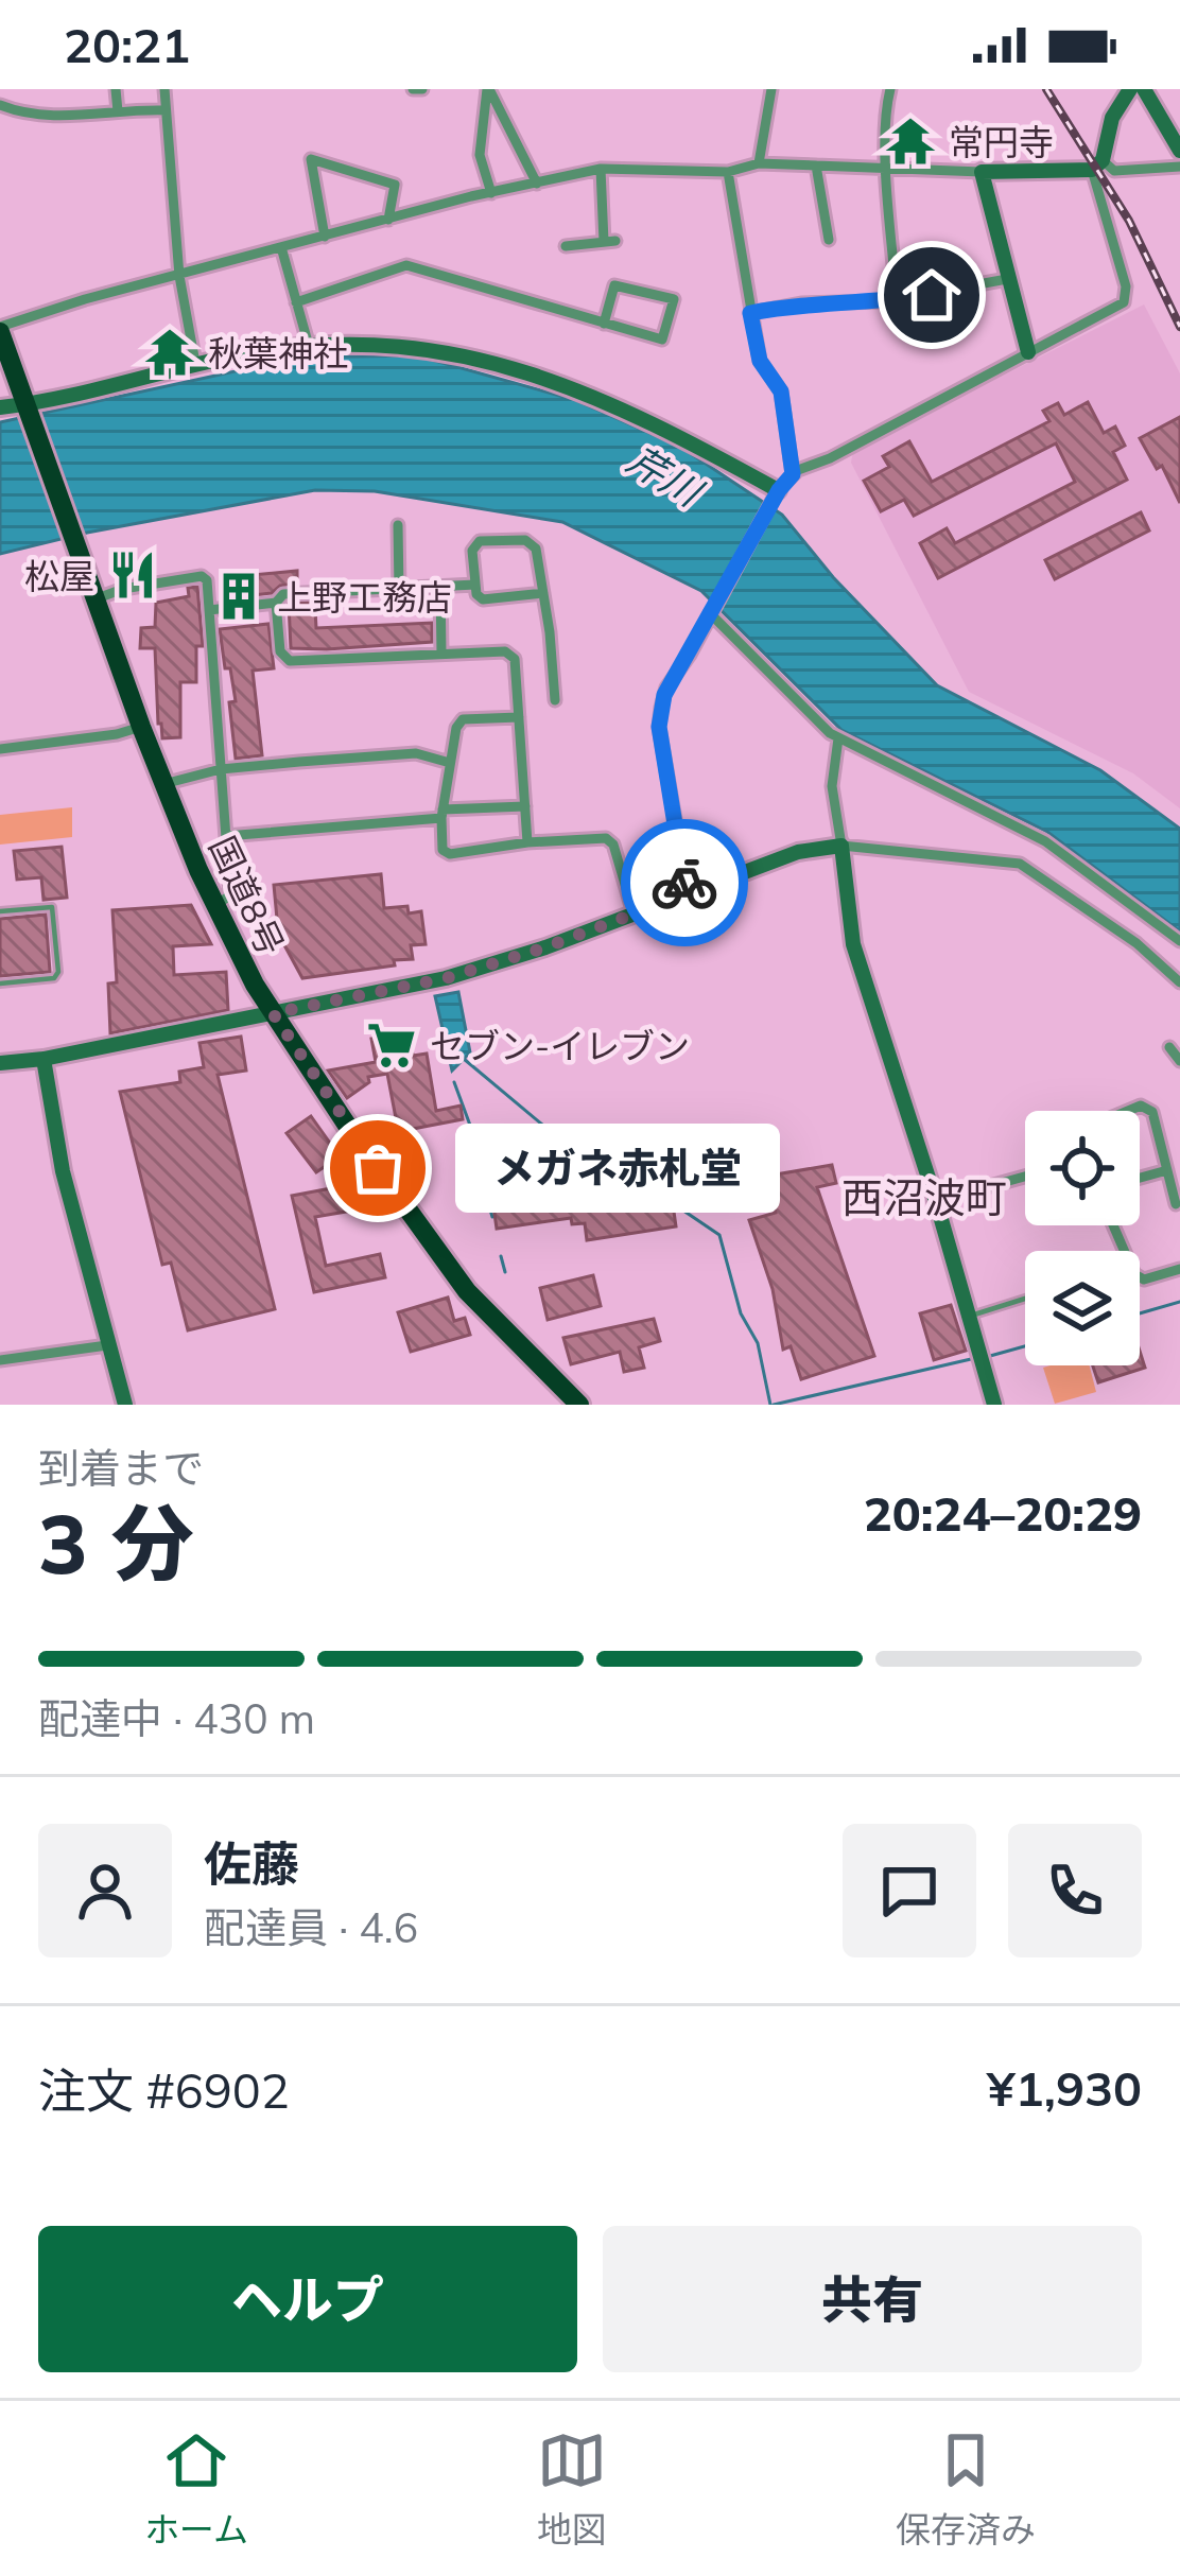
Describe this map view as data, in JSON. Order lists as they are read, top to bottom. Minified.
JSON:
{"streets":{"highway":["国道8号"]},"districts":["西沼波町"],"water":["芹川"],"places":{"temple":["常円寺","秋葉神社"],"restaurant":["松屋"],"building":["上野工務店"],"supermarket":["セブン-イレブン"],"other":["メガネ赤札堂"]},"page":{"status":"20:21","bubble":"メガネ赤札堂","heading":["3 分","到着まで","20:24–20:29"],"panel":["佐藤","配達員 · 4.6","注文 #6902","¥1,930"],"bar":"配達中 · 430 m","buttons":["ヘルプ","共有"],"tabs":["ホーム","地図","保存済み"]}}
